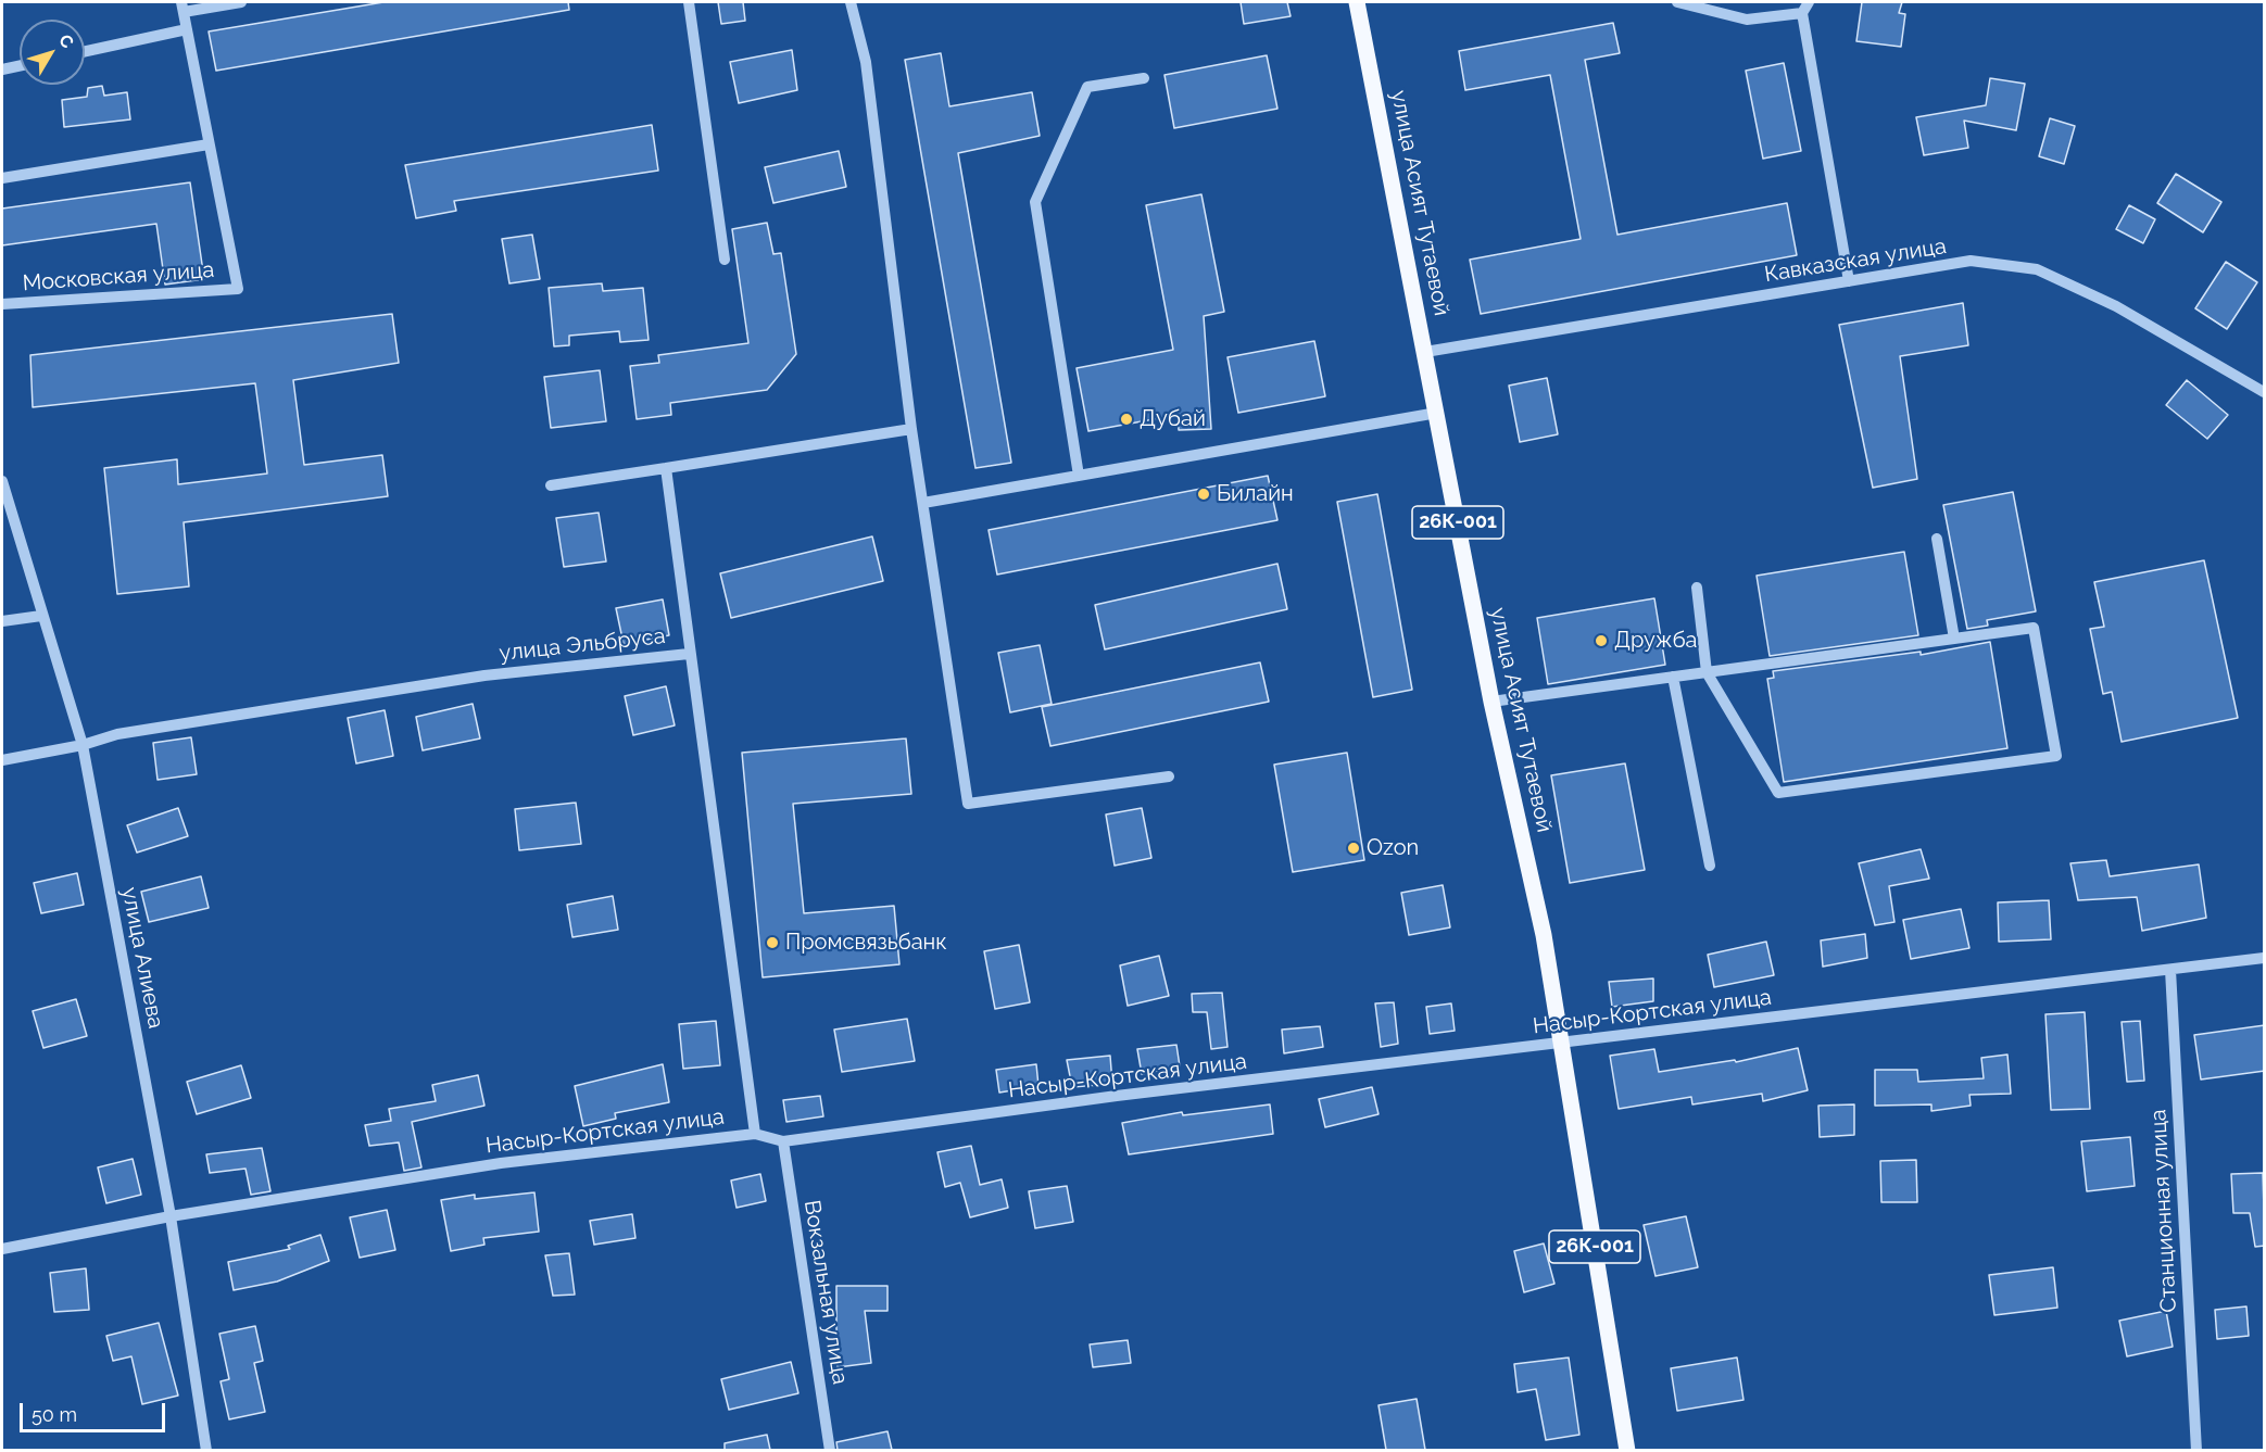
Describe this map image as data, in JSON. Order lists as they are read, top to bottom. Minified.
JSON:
{"streets":{"main road":["улица Асият Тутаевой","26К-001"],"street":["Кавказская улица","Московская улица","улица Эльбруса","улица Алиева","Насыр-Кортская улица","Станционная улица","Вокзальная улица"]},"crossings":[["улица Асият Тутаевой","Кавказская улица"],["улица Асият Тутаевой","Насыр-Кортская улица"],["улица Эльбруса","улица Алиева"],["улица Эльбруса","Насыр-Кортская улица"],["улица Алиева","Насыр-Кортская улица"],["Насыр-Кортская улица","Станционная улица"],["Насыр-Кортская улица","Вокзальная улица"]],"places":["Дубай","Билайн","Дружба","Ozon","Промсвязьбанк"],"scale_bar":"50 m","north":"top right"}
